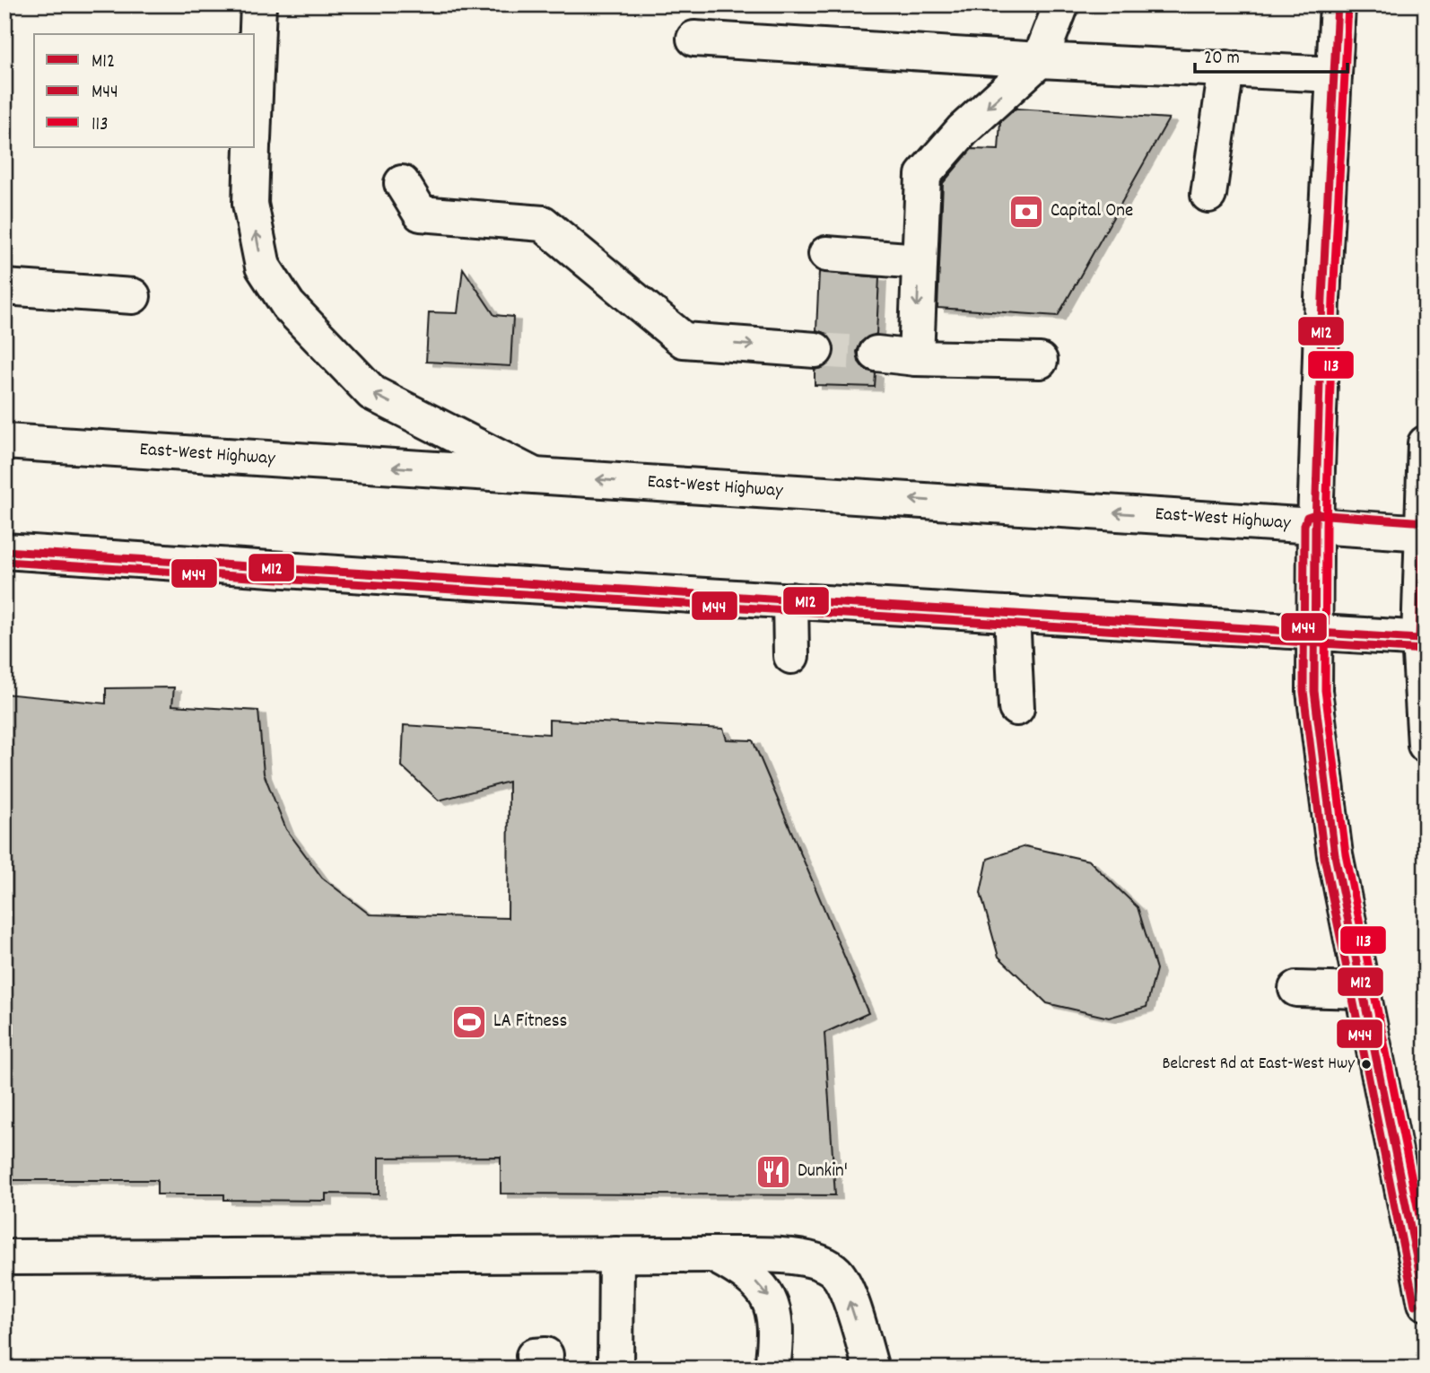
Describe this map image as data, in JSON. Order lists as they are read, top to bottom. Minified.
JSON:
{"streets":{"main road":["East-West Highway"]},"places":{"bank":["Capital One"],"sports":["LA Fitness"],"other":["Belcrest Rd at East-West Hwy"],"restaurant":["Dunkin'"]},"lines":["transit line M12","transit line 113","transit line M44"],"legend":["M12","M44","113"],"scale_bar":"20 m"}
